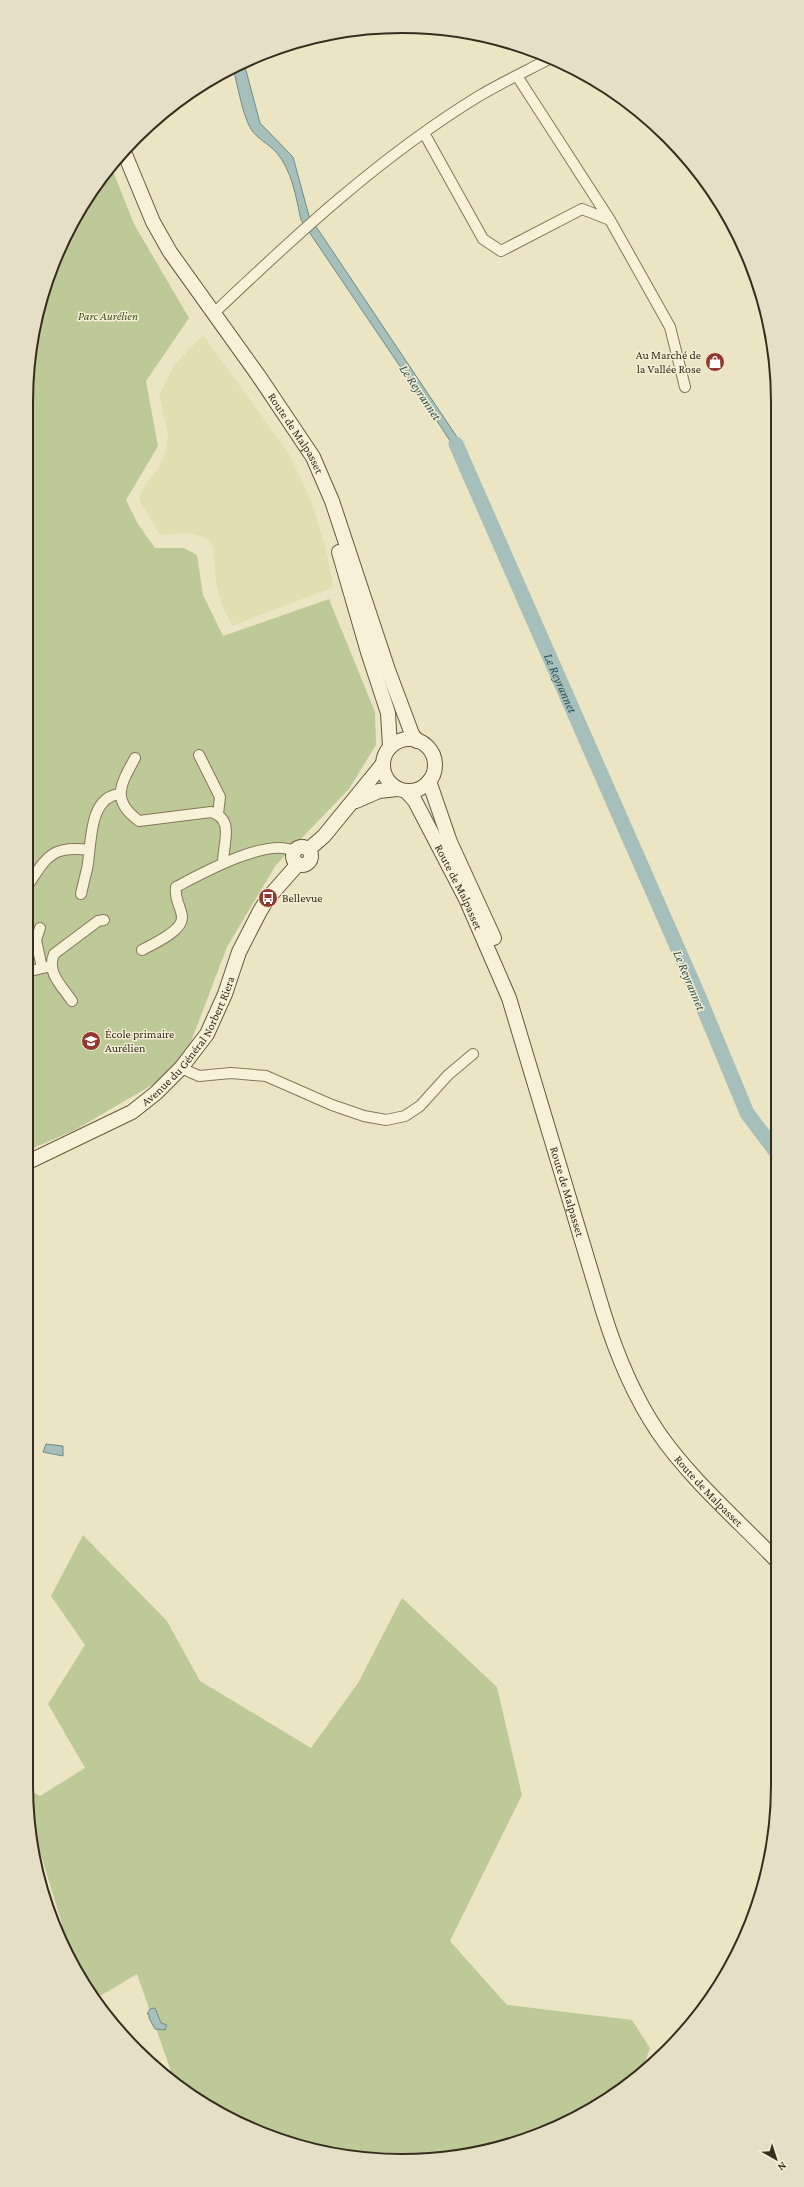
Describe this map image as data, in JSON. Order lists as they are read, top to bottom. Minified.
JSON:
{"streets":{"main road":["Route de Malpasset","Avenue du Général Norbert Riera"]},"water":["Le Reyrannet"],"parks":["Parc Aurélien"],"places":{"shop":["Au Marché de la Vallée Rose"],"bus stop":["Bellevue"],"school or university":["École primaire Aurélien"]},"north":"bottom right"}
